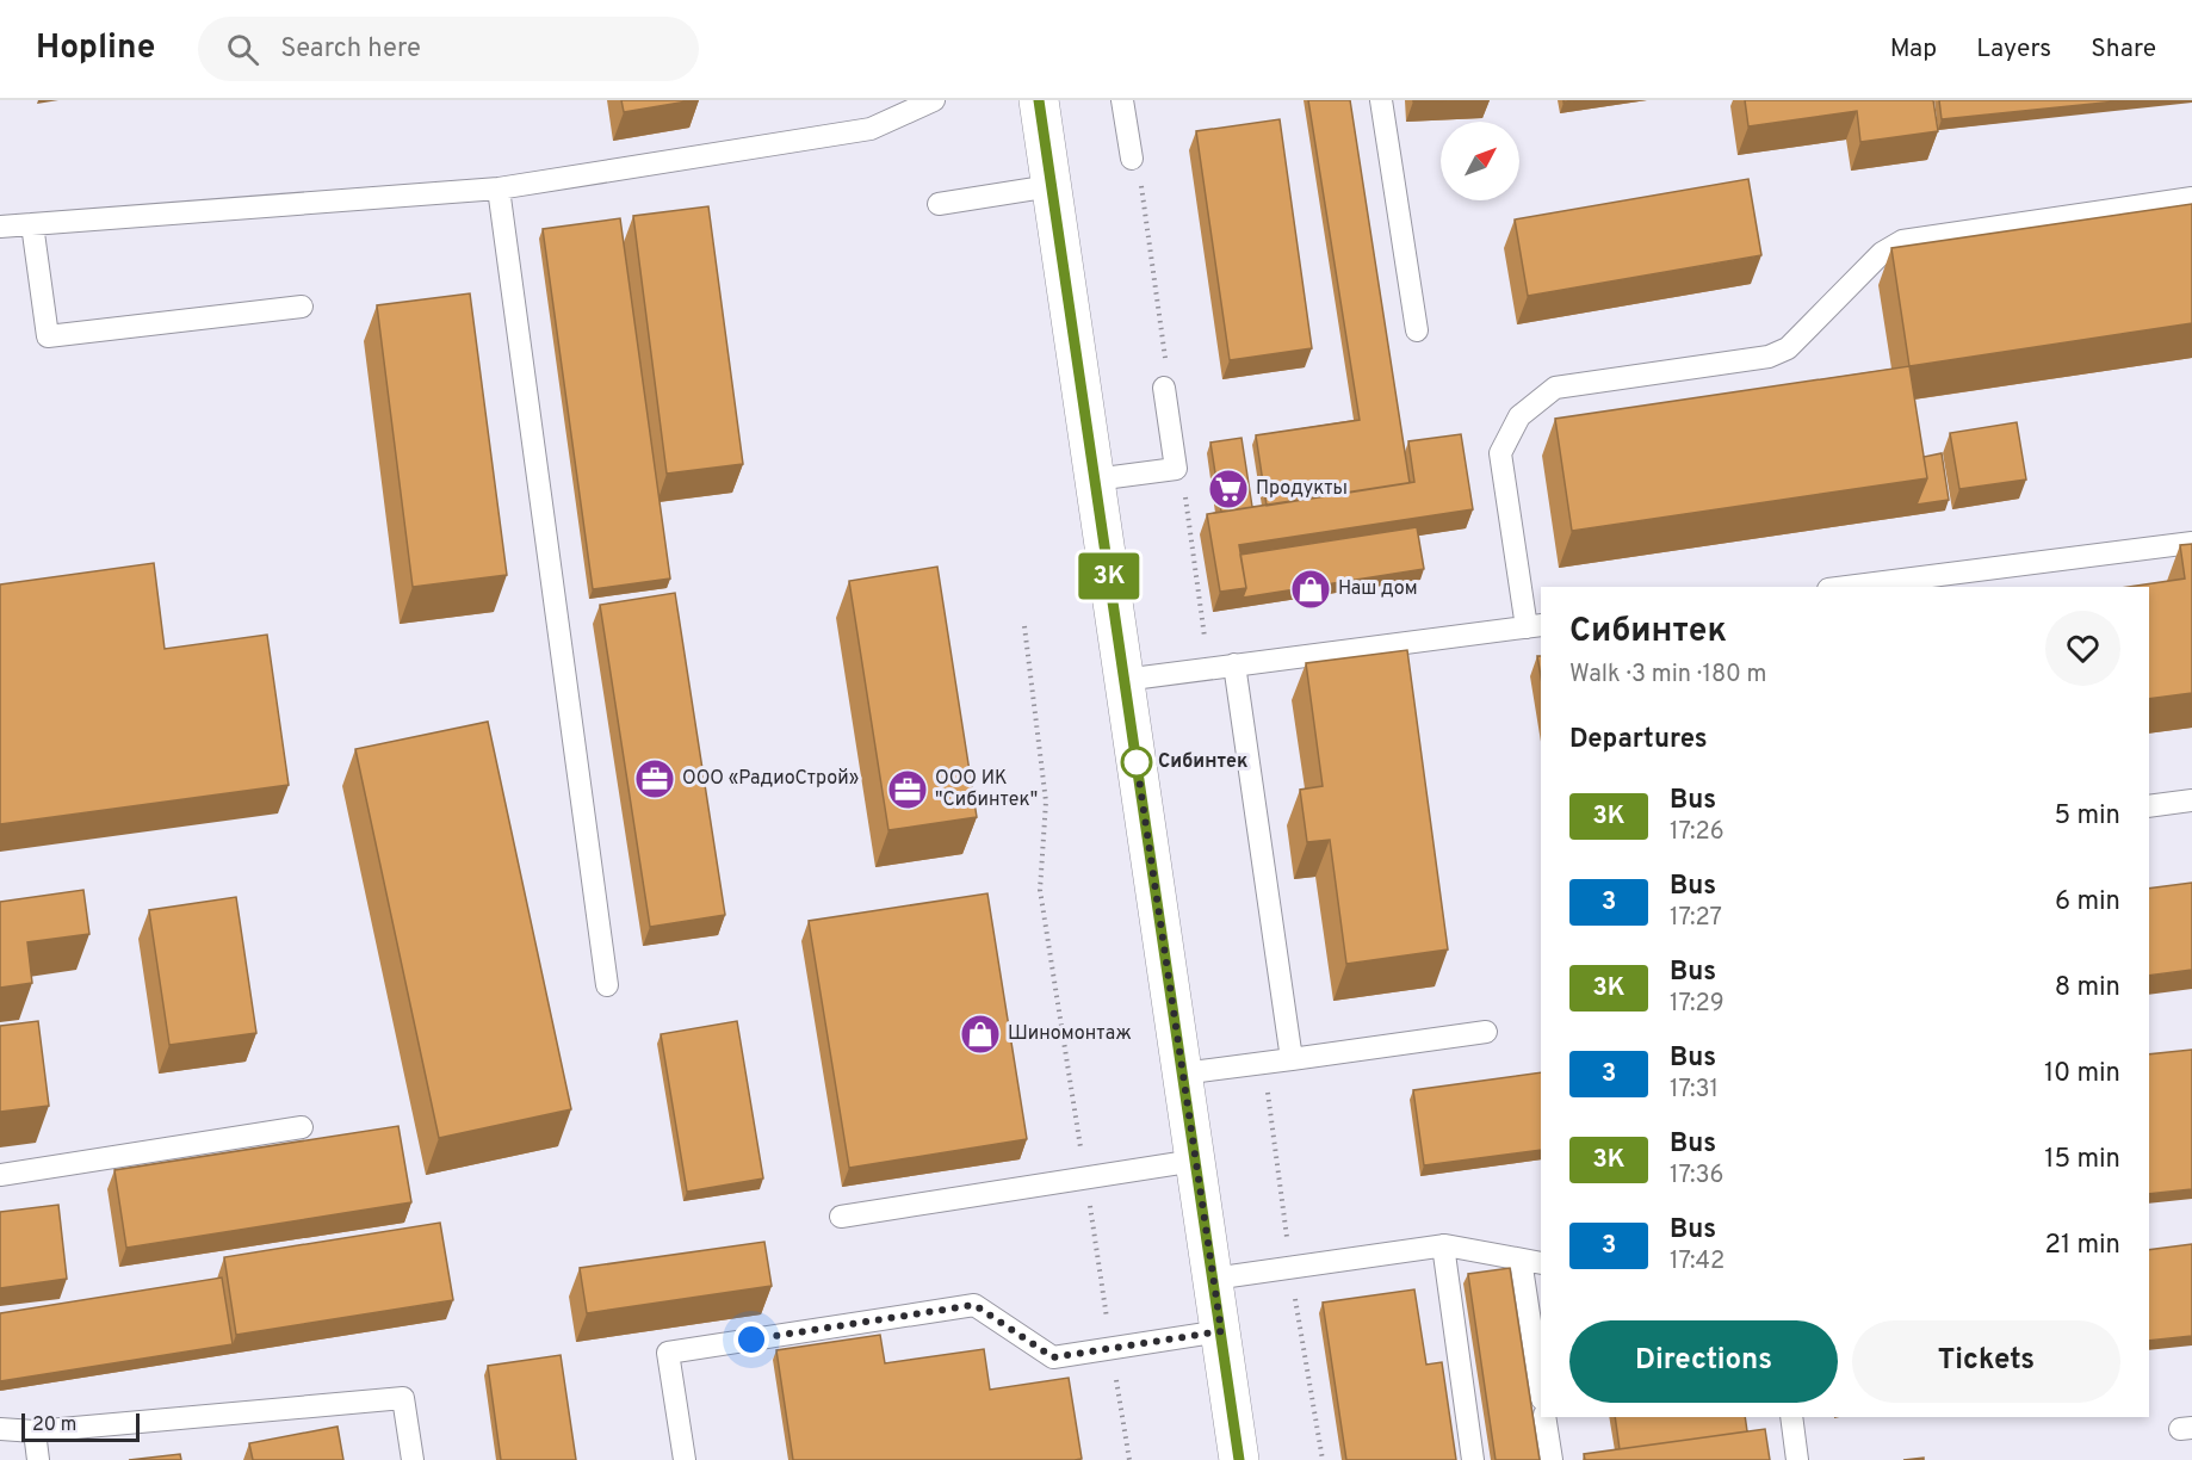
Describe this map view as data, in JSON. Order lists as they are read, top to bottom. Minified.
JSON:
{"places":{"supermarket":["Продукты"],"shop":["Наш дом","Шиномонтаж"],"other":["Сибинтек"],"office":["ООО «РадиоСтрой»","ООО ИК \"Сибинтек\""]},"lines":["bus line 3К"],"scale_bar":"20 m","north":"top right","page":{"header":"Hopline","search":"Search here","nav":["Map","Layers","Share"],"on_map":"3К","heading":[["Сибинтек","Walk · 3 min · 180 m"],"Departures"],"list":[{"mark":"3К","name":"Bus","note":"17:26","value":"5 min"},{"mark":"3","name":"Bus","note":"17:27","value":"6 min"},{"mark":"3К","name":"Bus","note":"17:29","value":"8 min"},{"mark":"3","name":"Bus","note":"17:31","value":"10 min"},{"mark":"3К","name":"Bus","note":"17:36","value":"15 min"},{"mark":"3","name":"Bus","note":"17:42","value":"21 min"}],"buttons":["Directions","Tickets"],"scale":"20 m"}}
